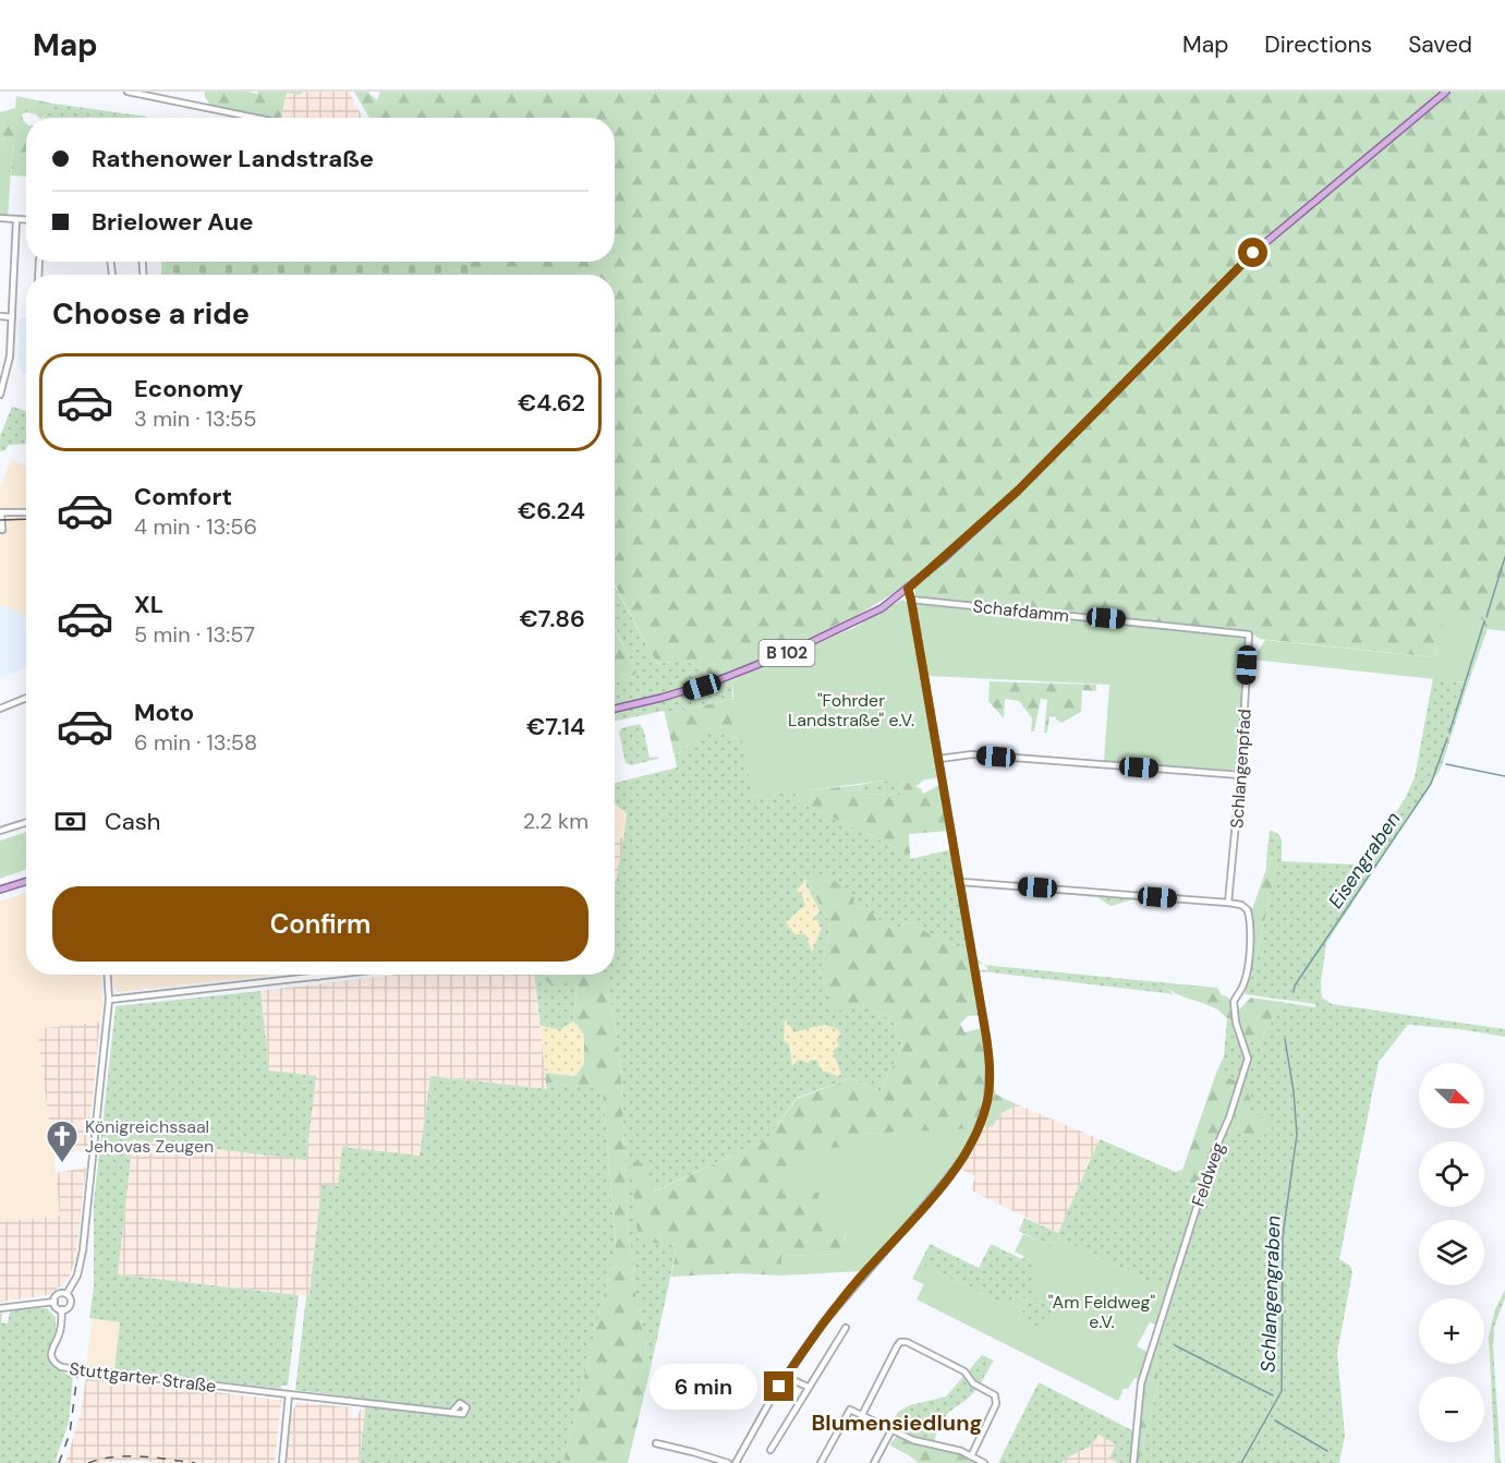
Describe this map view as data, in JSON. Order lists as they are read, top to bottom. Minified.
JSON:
{"streets":{"main road":["B 102"],"street":["Schafdamm","Schlangenpfad","Feldweg","Stuttgarter Straße"]},"crossings":[["Schafdamm","Schlangenpfad"],["Schlangenpfad","Feldweg"]],"districts":["Blumensiedlung"],"water":["Eisengraben","Schlangengraben"],"parks":["\"Fohrder Landstraße\" e.V.","\"Am Feldweg\" e.V."],"places":{"church":["Königreichssaal Jehovas Zeugen"]},"north":"bottom right","page":{"header":"Map","nav":["Map","Directions","Saved"],"banner":["Rathenower Landstraße","Brielower Aue"],"heading":"Choose a ride","list":[{"name":"Economy","note":"3 min · 13:55","value":"€4.62"},{"name":"Comfort","note":"4 min · 13:56","value":"€6.24"},{"name":"XL","note":"5 min · 13:57","value":"€7.86"},{"name":"Moto","note":"6 min · 13:58","value":"€7.14"}],"pay":["Cash","2.2 km"],"buttons":"Confirm","map_buttons":["+","−"],"bubble":"6 min"}}
